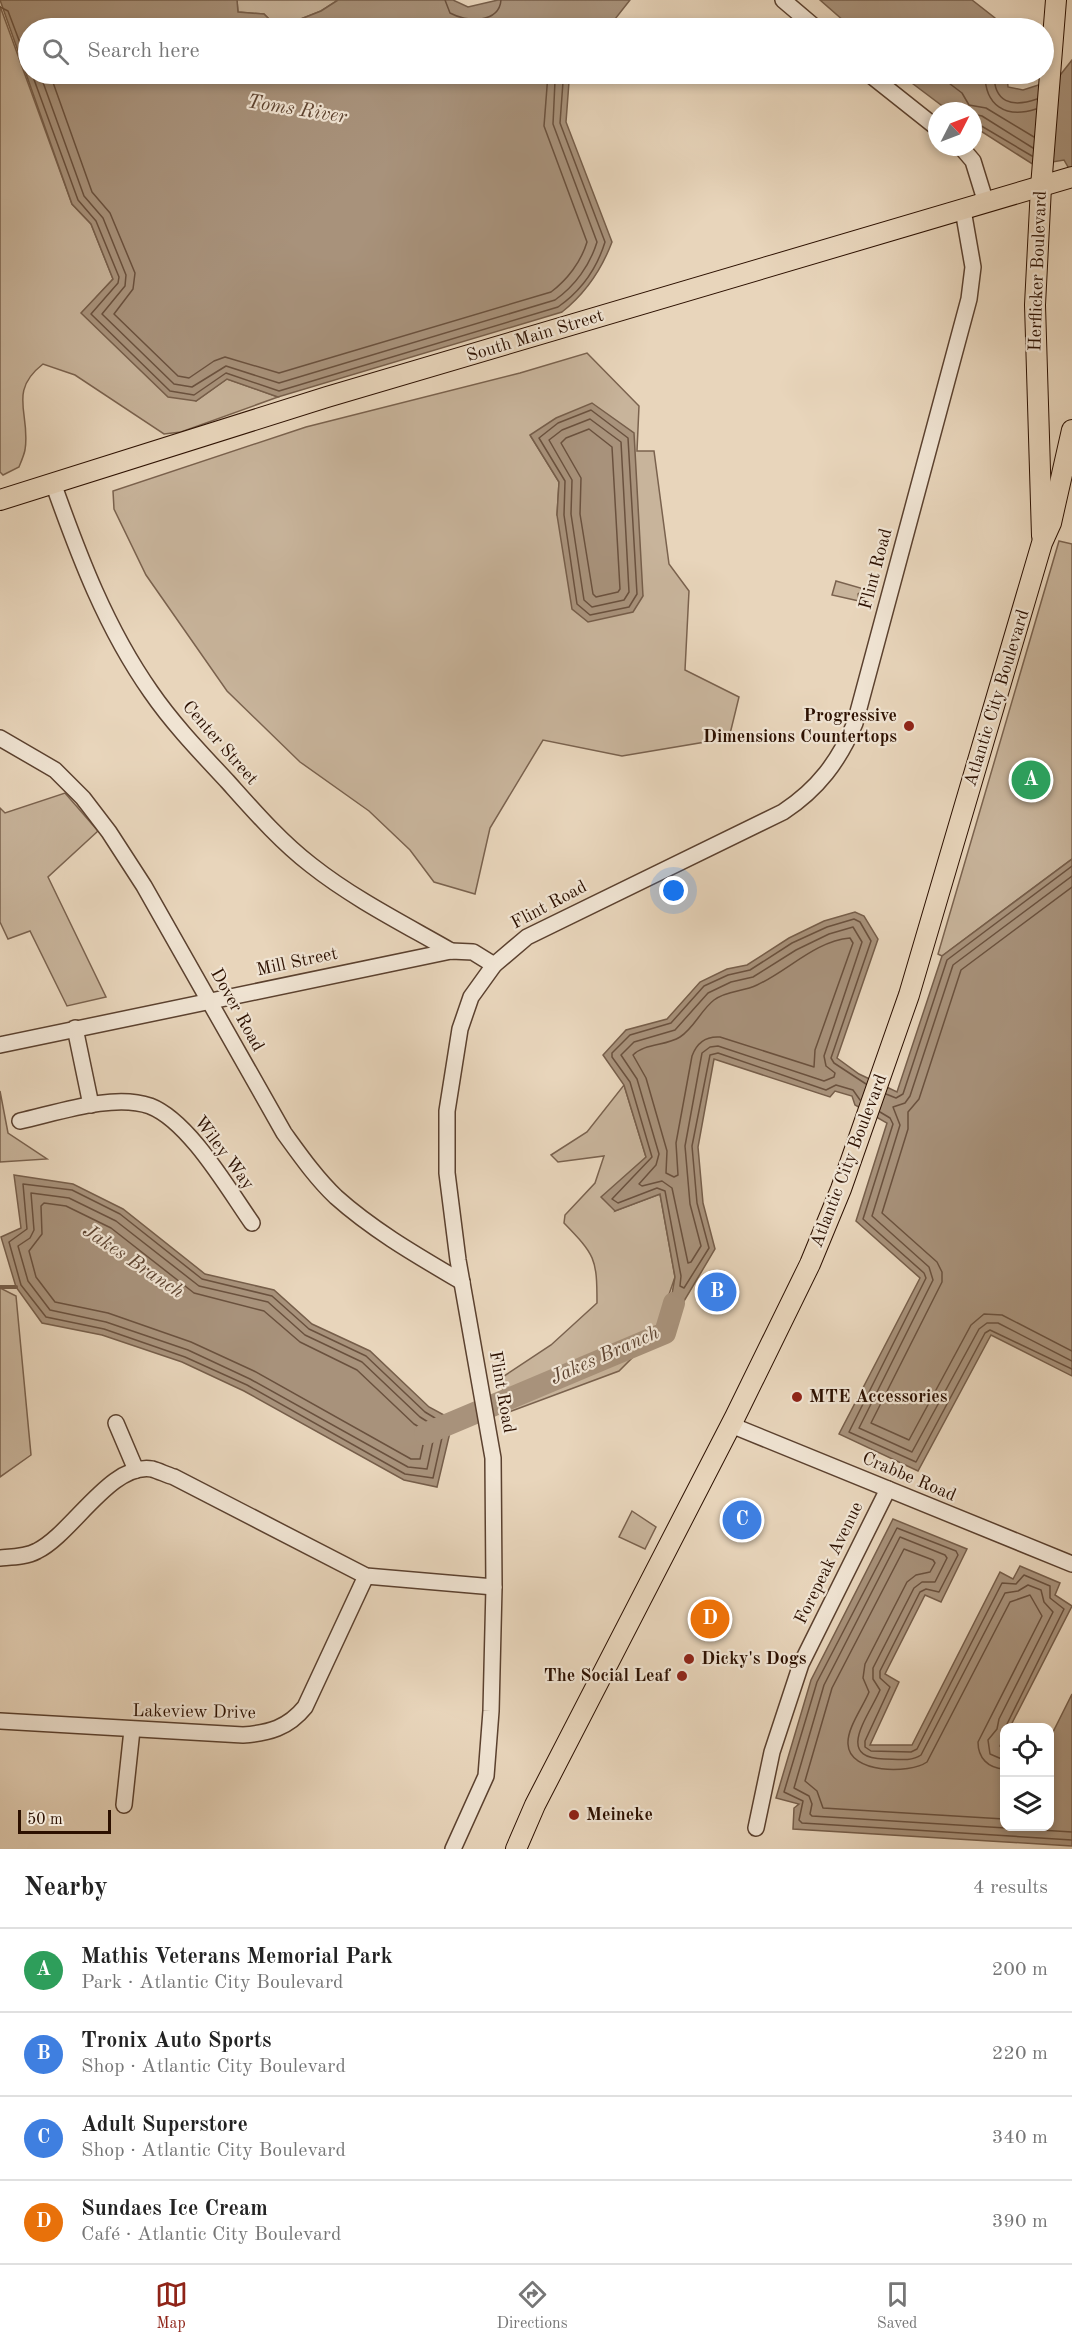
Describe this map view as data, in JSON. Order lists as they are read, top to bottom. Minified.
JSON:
{"streets":{"main road":["Herflicker Boulevard","South Main Street","Atlantic City Boulevard"],"street":["Flint Road","Center Street","Mill Street","Dover Road","Wiley Way","Crabbe Road","Forepeak Avenue","Lakeview Drive"]},"crossings":[["Herflicker Boulevard","South Main Street"],["Herflicker Boulevard","Atlantic City Boulevard"],["South Main Street","Flint Road"],["South Main Street","Center Street"],["Flint Road","Mill Street"],["Flint Road","Dover Road"],["Atlantic City Boulevard","Crabbe Road"],["Center Street","Mill Street"],["Mill Street","Dover Road"],["Crabbe Road","Forepeak Avenue"]],"water":["Toms River","Jakes Branch"],"places":["Progressive Dimensions Countertops","MTE Accessories","Dicky's Dogs","The Social Leaf","Meineke"],"scale_bar":"50 m","north":"top right","page":{"search":"Search here","pins":["A","B","C","D"],"scale":"50 m","heading":["Nearby","4 results"],"list":[{"mark":"A","name":"Mathis Veterans Memorial Park","note":"Park · Atlantic City Boulevard","value":"200 m"},{"mark":"B","name":"Tronix Auto Sports","note":"Shop · Atlantic City Boulevard","value":"220 m"},{"mark":"C","name":"Adult Superstore","note":"Shop · Atlantic City Boulevard","value":"340 m"},{"mark":"D","name":"Sundaes Ice Cream","note":"Café · Atlantic City Boulevard","value":"390 m"}],"nav":["Map","Directions","Saved"]}}
